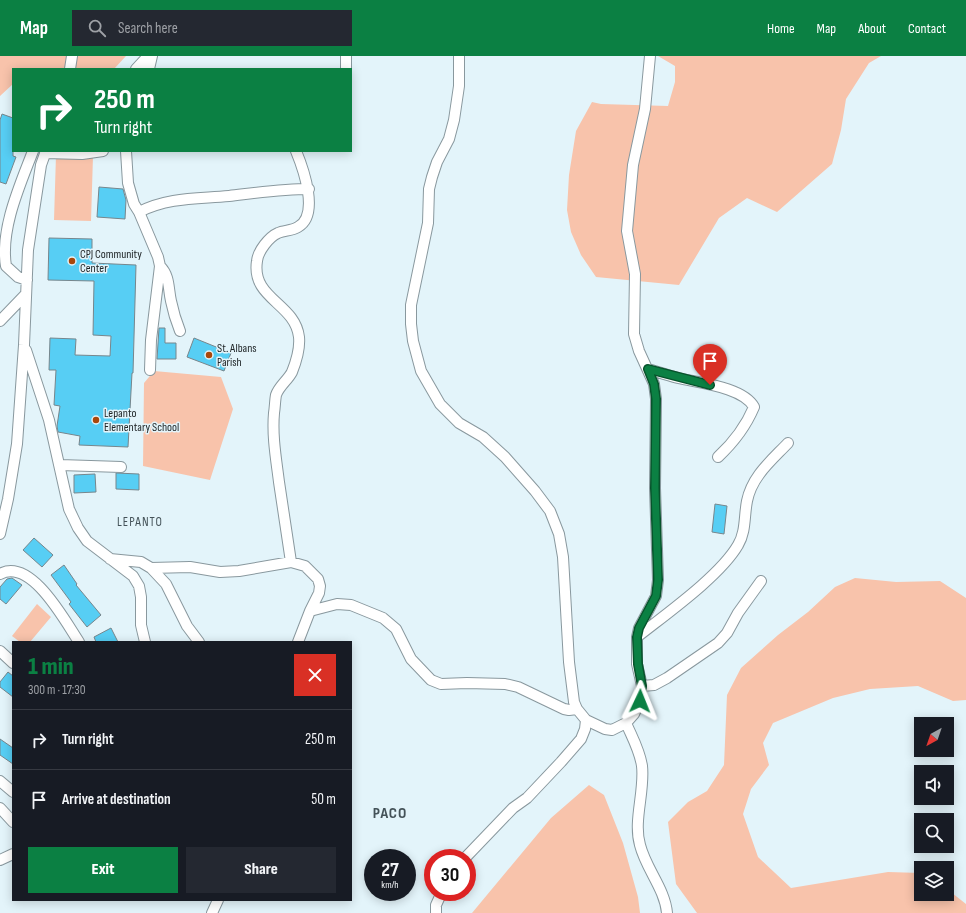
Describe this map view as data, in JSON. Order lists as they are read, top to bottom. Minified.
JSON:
{"districts":["LEPANTO","PACO"],"places":["CPJ Community Center","St. Albans Parish","Lepanto Elementary School"],"north":"bottom left","page":{"header":"Map","search":"Search here","nav":["Home","Map","About","Contact"],"turn":["250 m","Turn right"],"heading":["1 min","300 m · 17:30"],"list":[{"name":"Turn right","value":"250 m"},{"name":"Arrive at destination","value":"50 m"}],"buttons":["Exit","Share"],"speed":"27 km/h","limit":"30"}}
